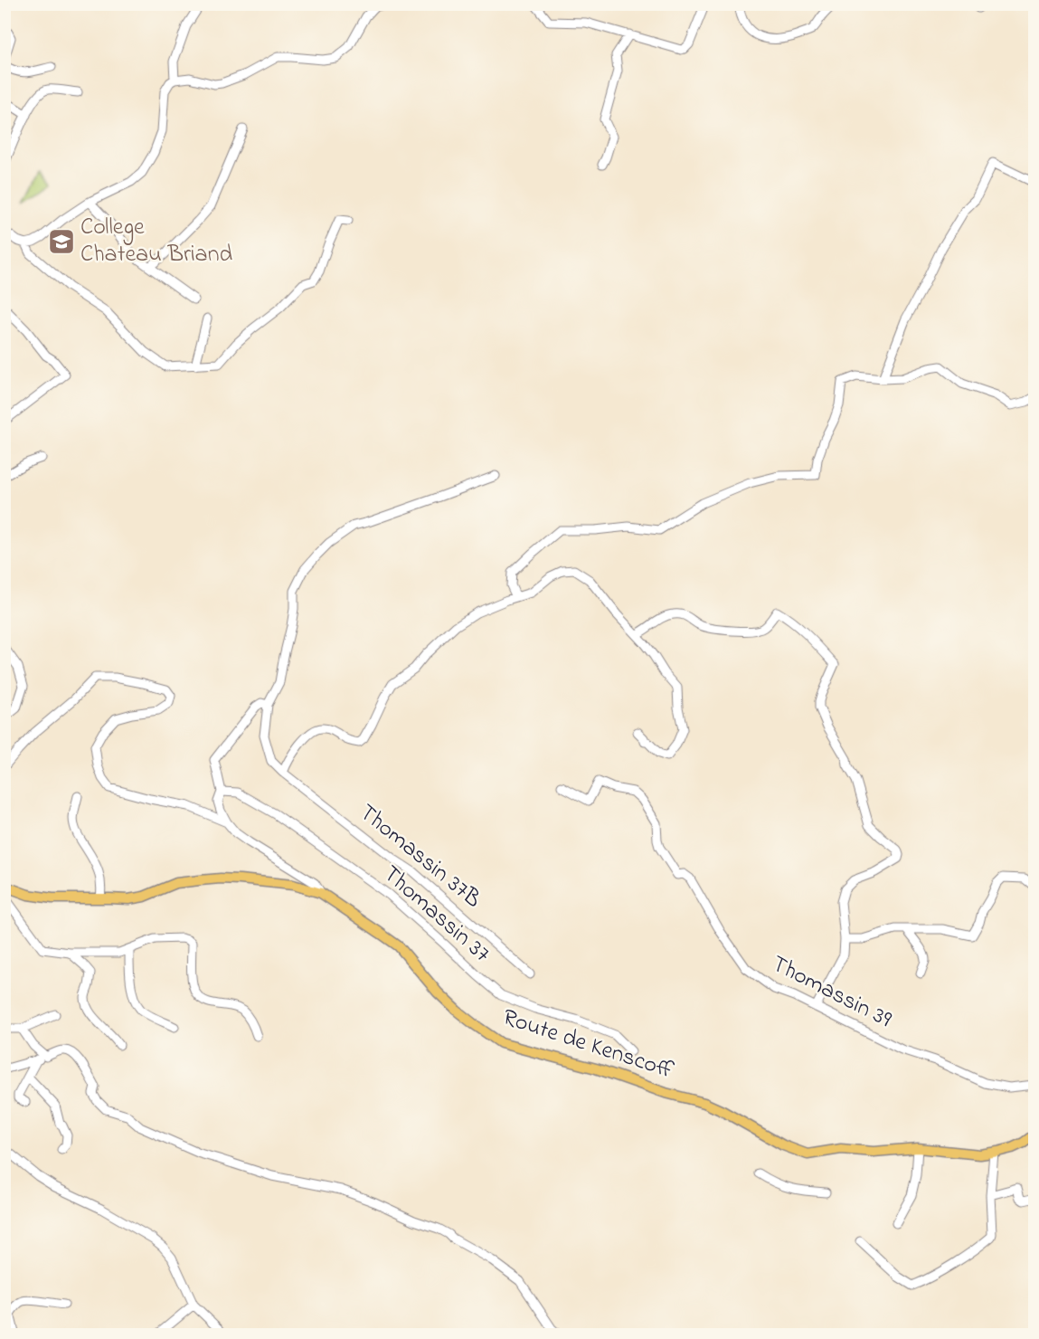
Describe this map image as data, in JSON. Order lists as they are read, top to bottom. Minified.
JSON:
{"streets":{"main road":["Route de Kenscoff"],"street":["Thomassin 37B","Thomassin 37","Thomassin 39"]},"places":{"school or university":["College Chateau Briand"]}}
